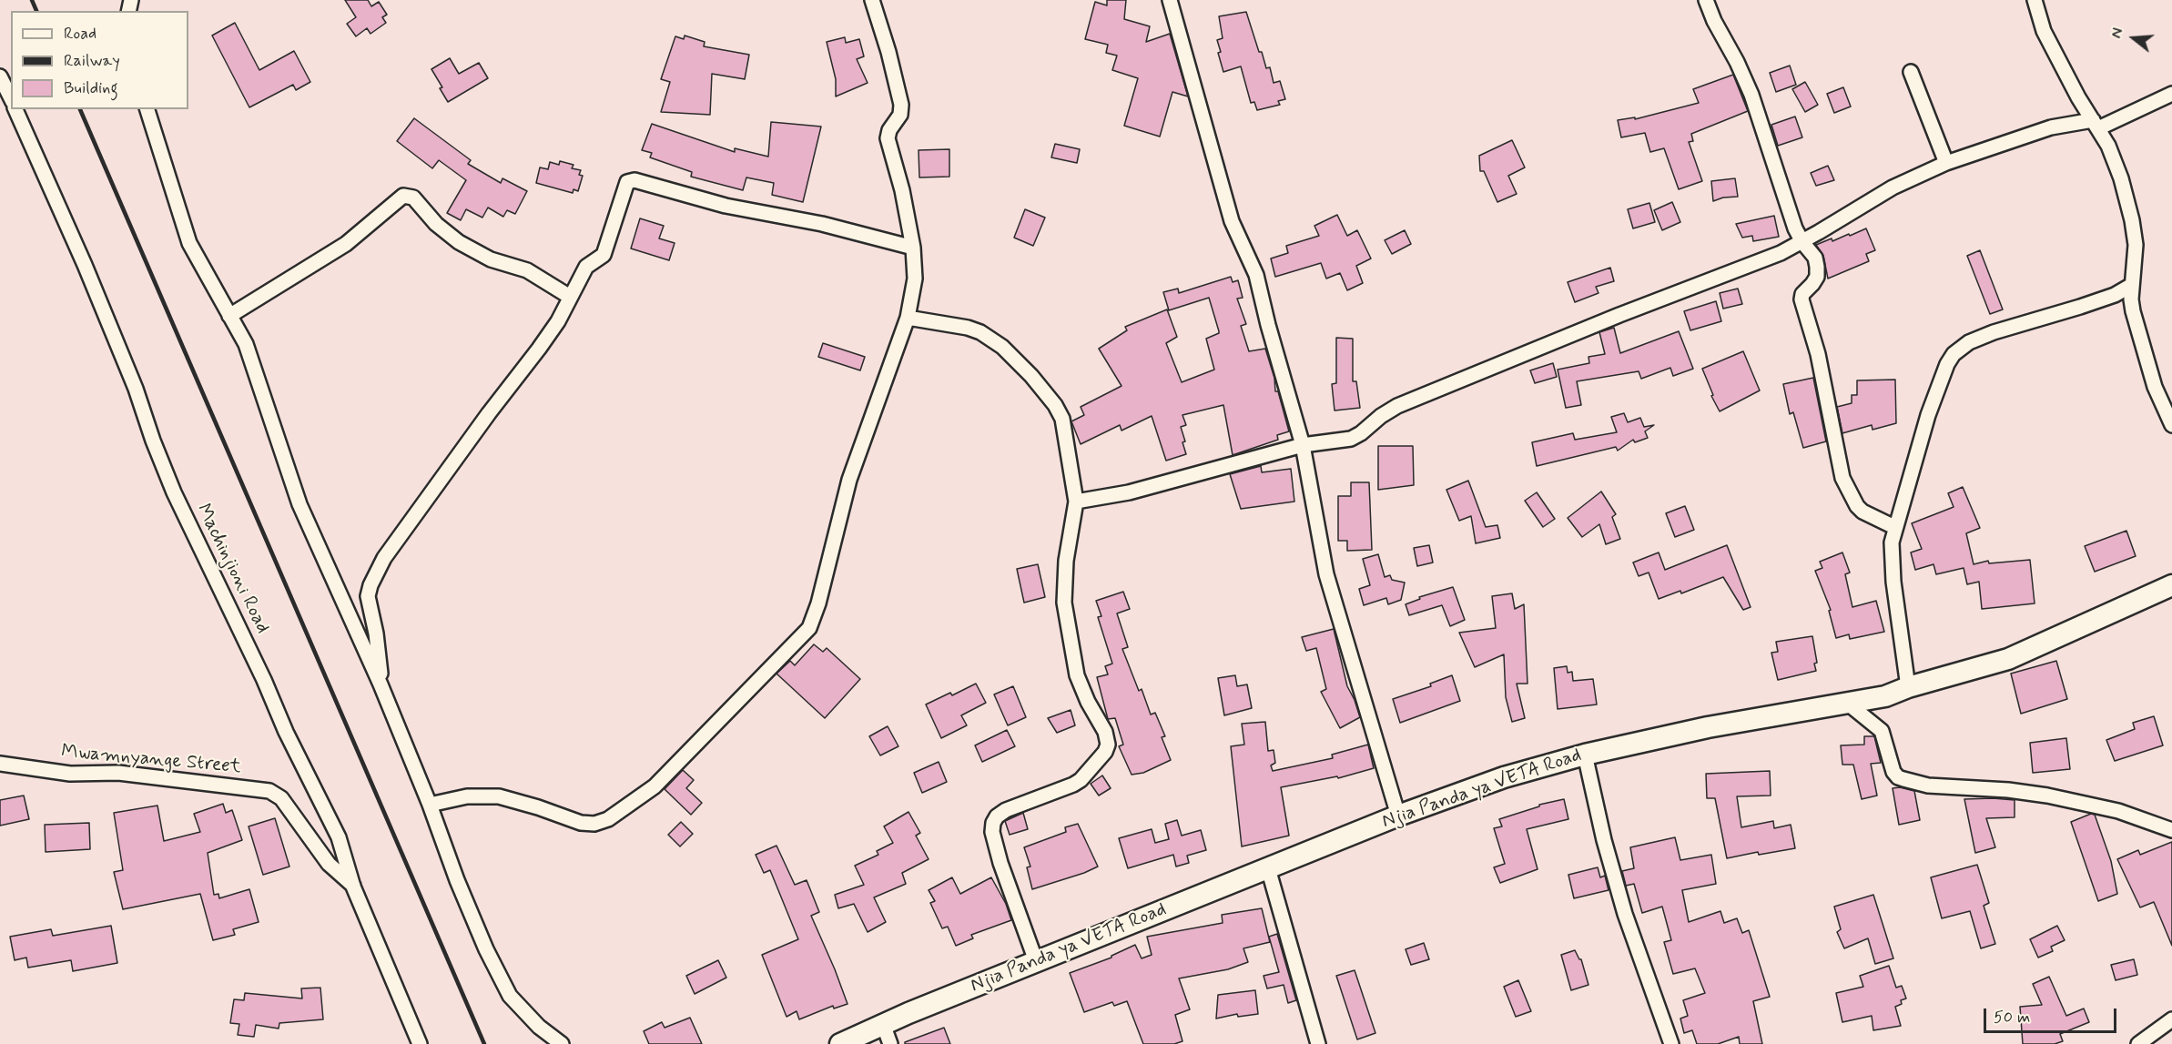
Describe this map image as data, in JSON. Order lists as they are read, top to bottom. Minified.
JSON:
{"streets":{"street":["Machinjioni Road","Mwamnyange Street","Njia Panda ya VETA Road"]},"crossings":[["Machinjioni Road","Mwamnyange Street"]],"legend":["Road","Railway","Building"],"scale_bar":"50 m","north":"left"}
